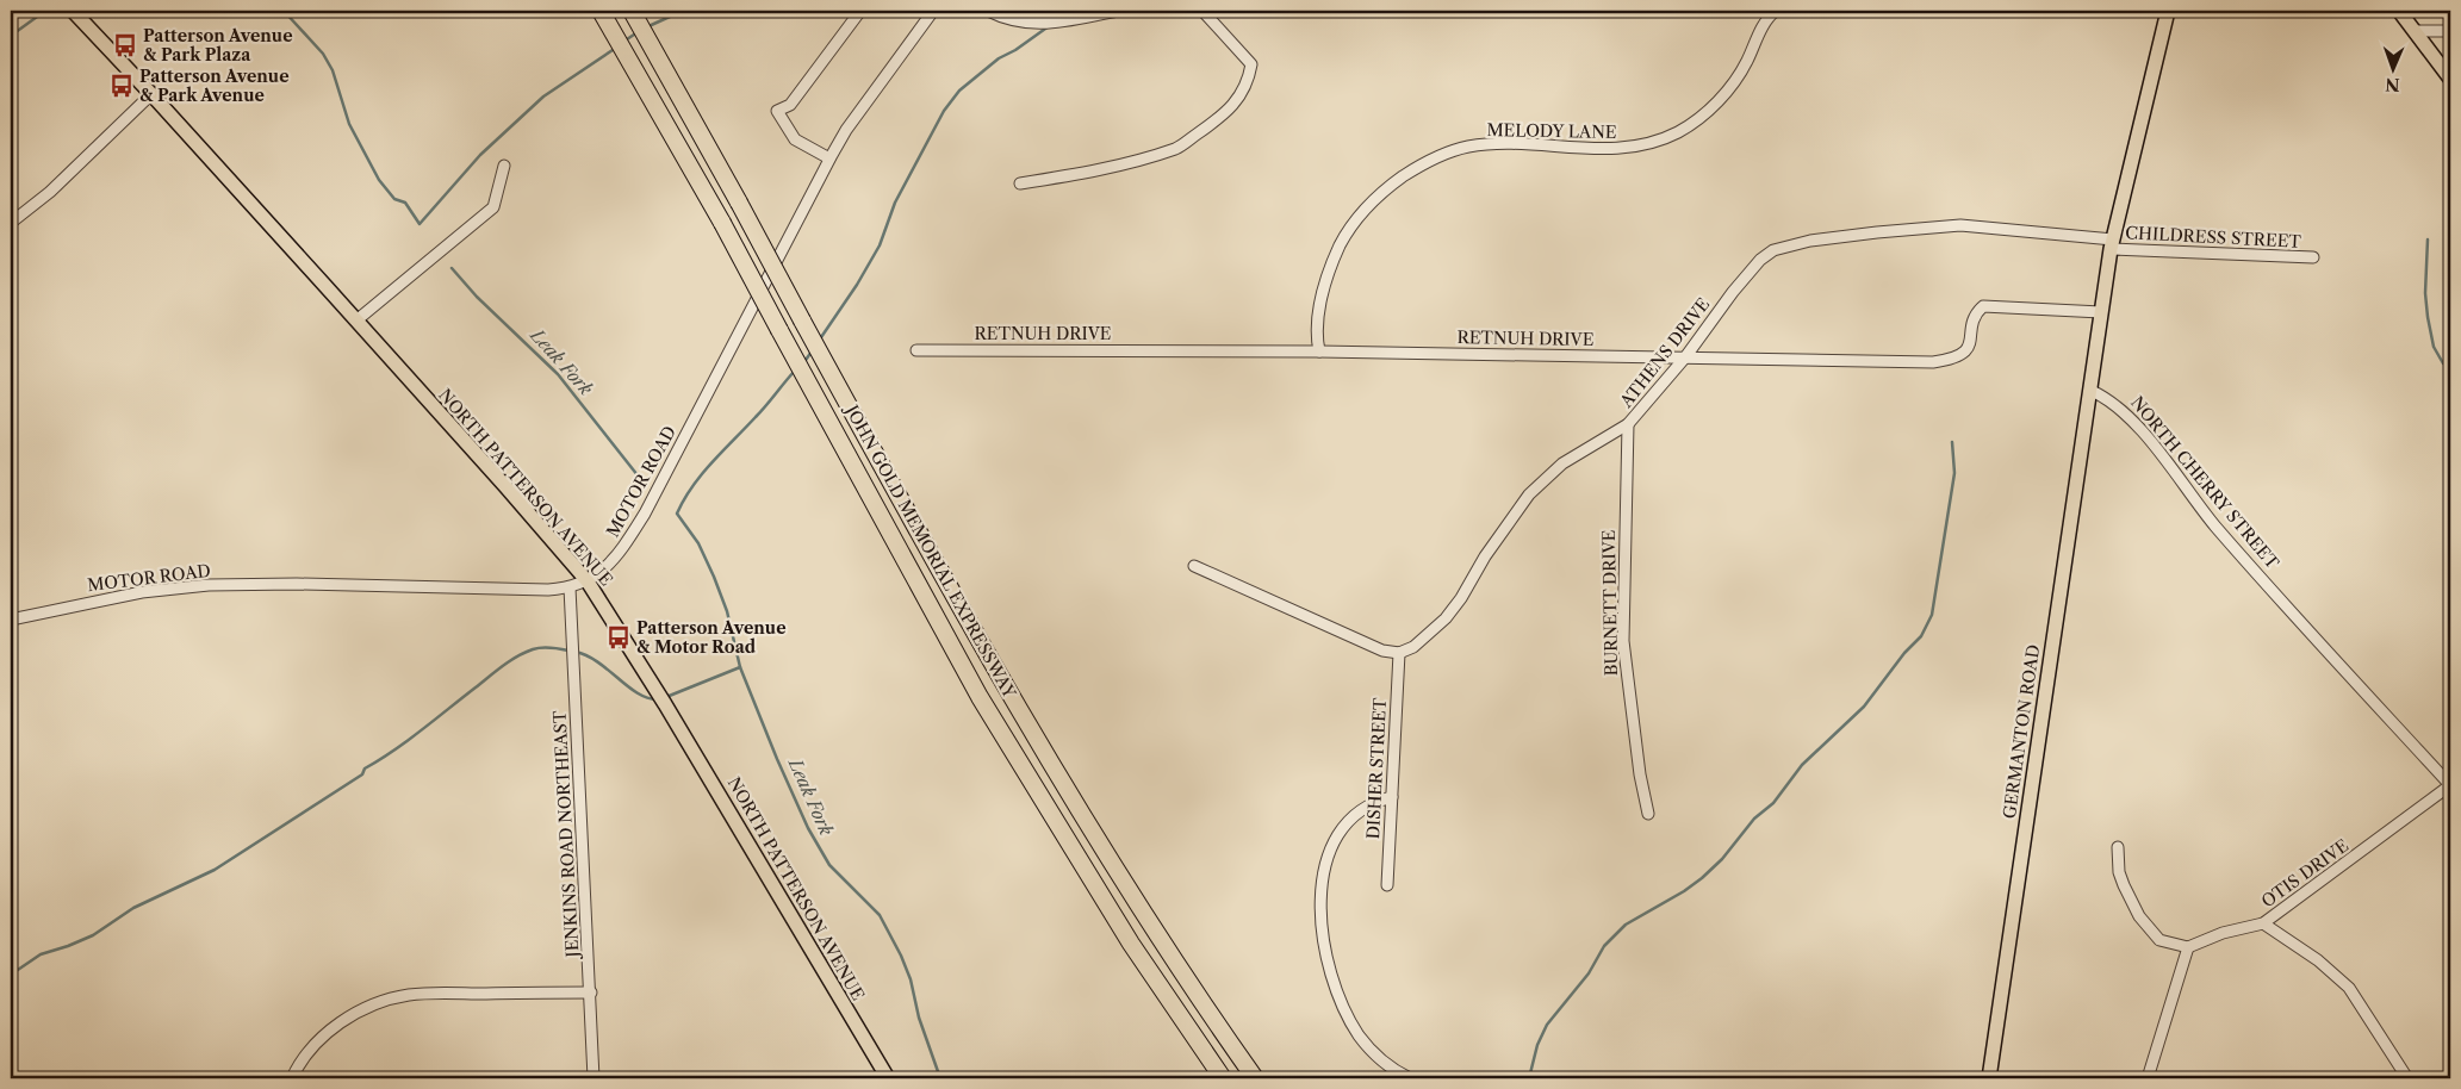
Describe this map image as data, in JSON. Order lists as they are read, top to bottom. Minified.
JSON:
{"streets":{"highway":["JOHN GOLD MEMORIAL EXPRESSWAY"],"main road":["NORTH PATTERSON AVENUE","GERMANTON ROAD"],"street":["MELODY LANE","CHILDRESS STREET","RETNUH DRIVE","ATHENS DRIVE","MOTOR ROAD","NORTH CHERRY STREET","BURNETT DRIVE","DISHER STREET","JENKINS ROAD NORTHEAST","OTIS DRIVE"]},"crossings":[["MELODY LANE","RETNUH DRIVE"],["CHILDRESS STREET","ATHENS DRIVE"],["RETNUH DRIVE","ATHENS DRIVE"],["ATHENS DRIVE","BURNETT DRIVE"],["ATHENS DRIVE","DISHER STREET"],["MOTOR ROAD","NORTH PATTERSON AVENUE"],["MOTOR ROAD","JENKINS ROAD NORTHEAST"],["NORTH CHERRY STREET","GERMANTON ROAD"],["NORTH CHERRY STREET","OTIS DRIVE"]],"water":["Leak Fork"],"places":{"bus stop":["Patterson Avenue & Park Plaza","Patterson Avenue & Park Avenue","Patterson Avenue & Motor Road"]},"north":"bottom"}
